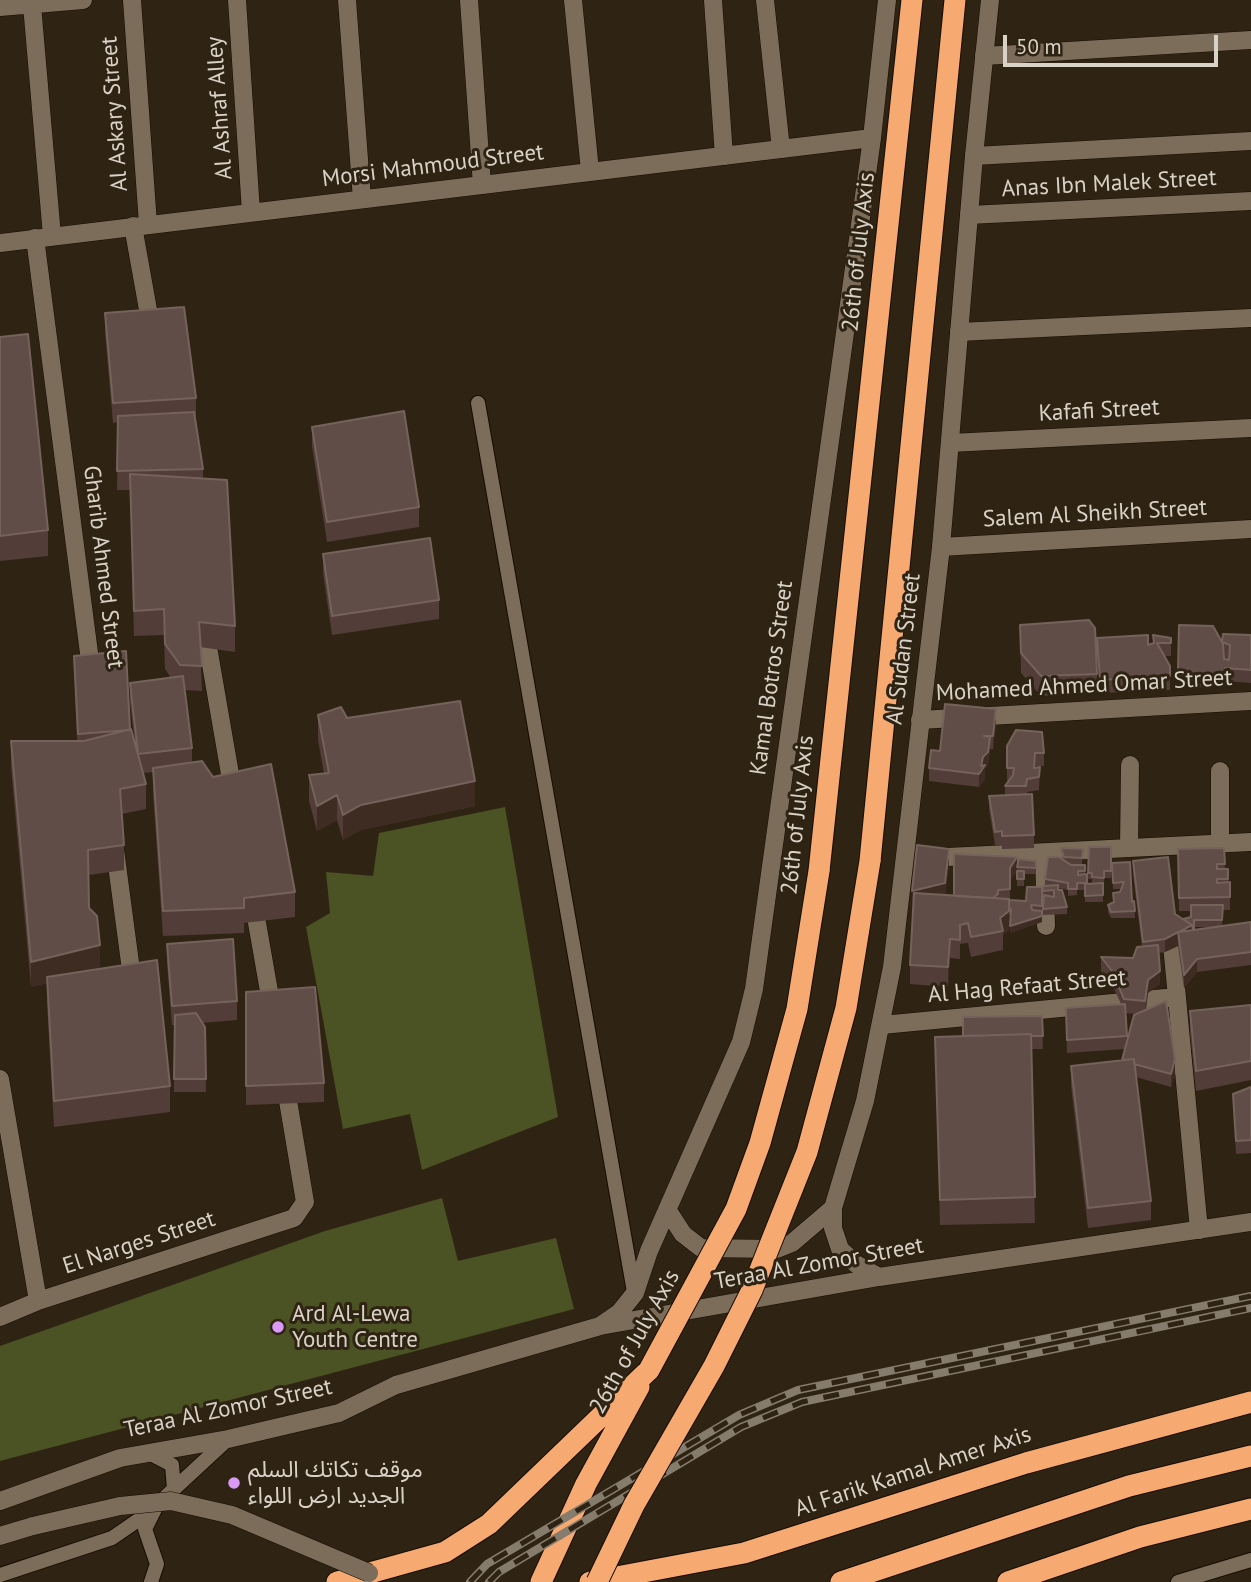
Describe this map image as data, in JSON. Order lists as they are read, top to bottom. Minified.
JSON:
{"streets":{"highway":["26th of July Axis","Al Farik Kamal Amer Axis"],"street":["Al Ashraf Alley","Al Askary Street","Morsi Mahmoud Street","Anas Ibn Malek Street","Kafafi Street","Salem Al Sheikh Street","Gharib Ahmed Street","Al Sudan Street","Kamal Botros Street","Mohamed Ahmed Omar Street","Al Hag Refaat Street","El Narges Street","Teraa Al Zomor Street"]},"crossings":[["Al Ashraf Alley","Morsi Mahmoud Street"],["Al Askary Street","Morsi Mahmoud Street"],["Morsi Mahmoud Street","Gharib Ahmed Street"],["Morsi Mahmoud Street","Kamal Botros Street"],["Anas Ibn Malek Street","Al Sudan Street"],["Kafafi Street","Al Sudan Street"],["Salem Al Sheikh Street","Al Sudan Street"],["Al Sudan Street","Mohamed Ahmed Omar Street"],["Al Sudan Street","Al Hag Refaat Street"],["Al Sudan Street","Teraa Al Zomor Street"],["Kamal Botros Street","Teraa Al Zomor Street"]],"places":["Ard Al-Lewa Youth Centre","موقف تكاتك السلم الجديد ارض اللواء"],"scale_bar":"50 m"}
